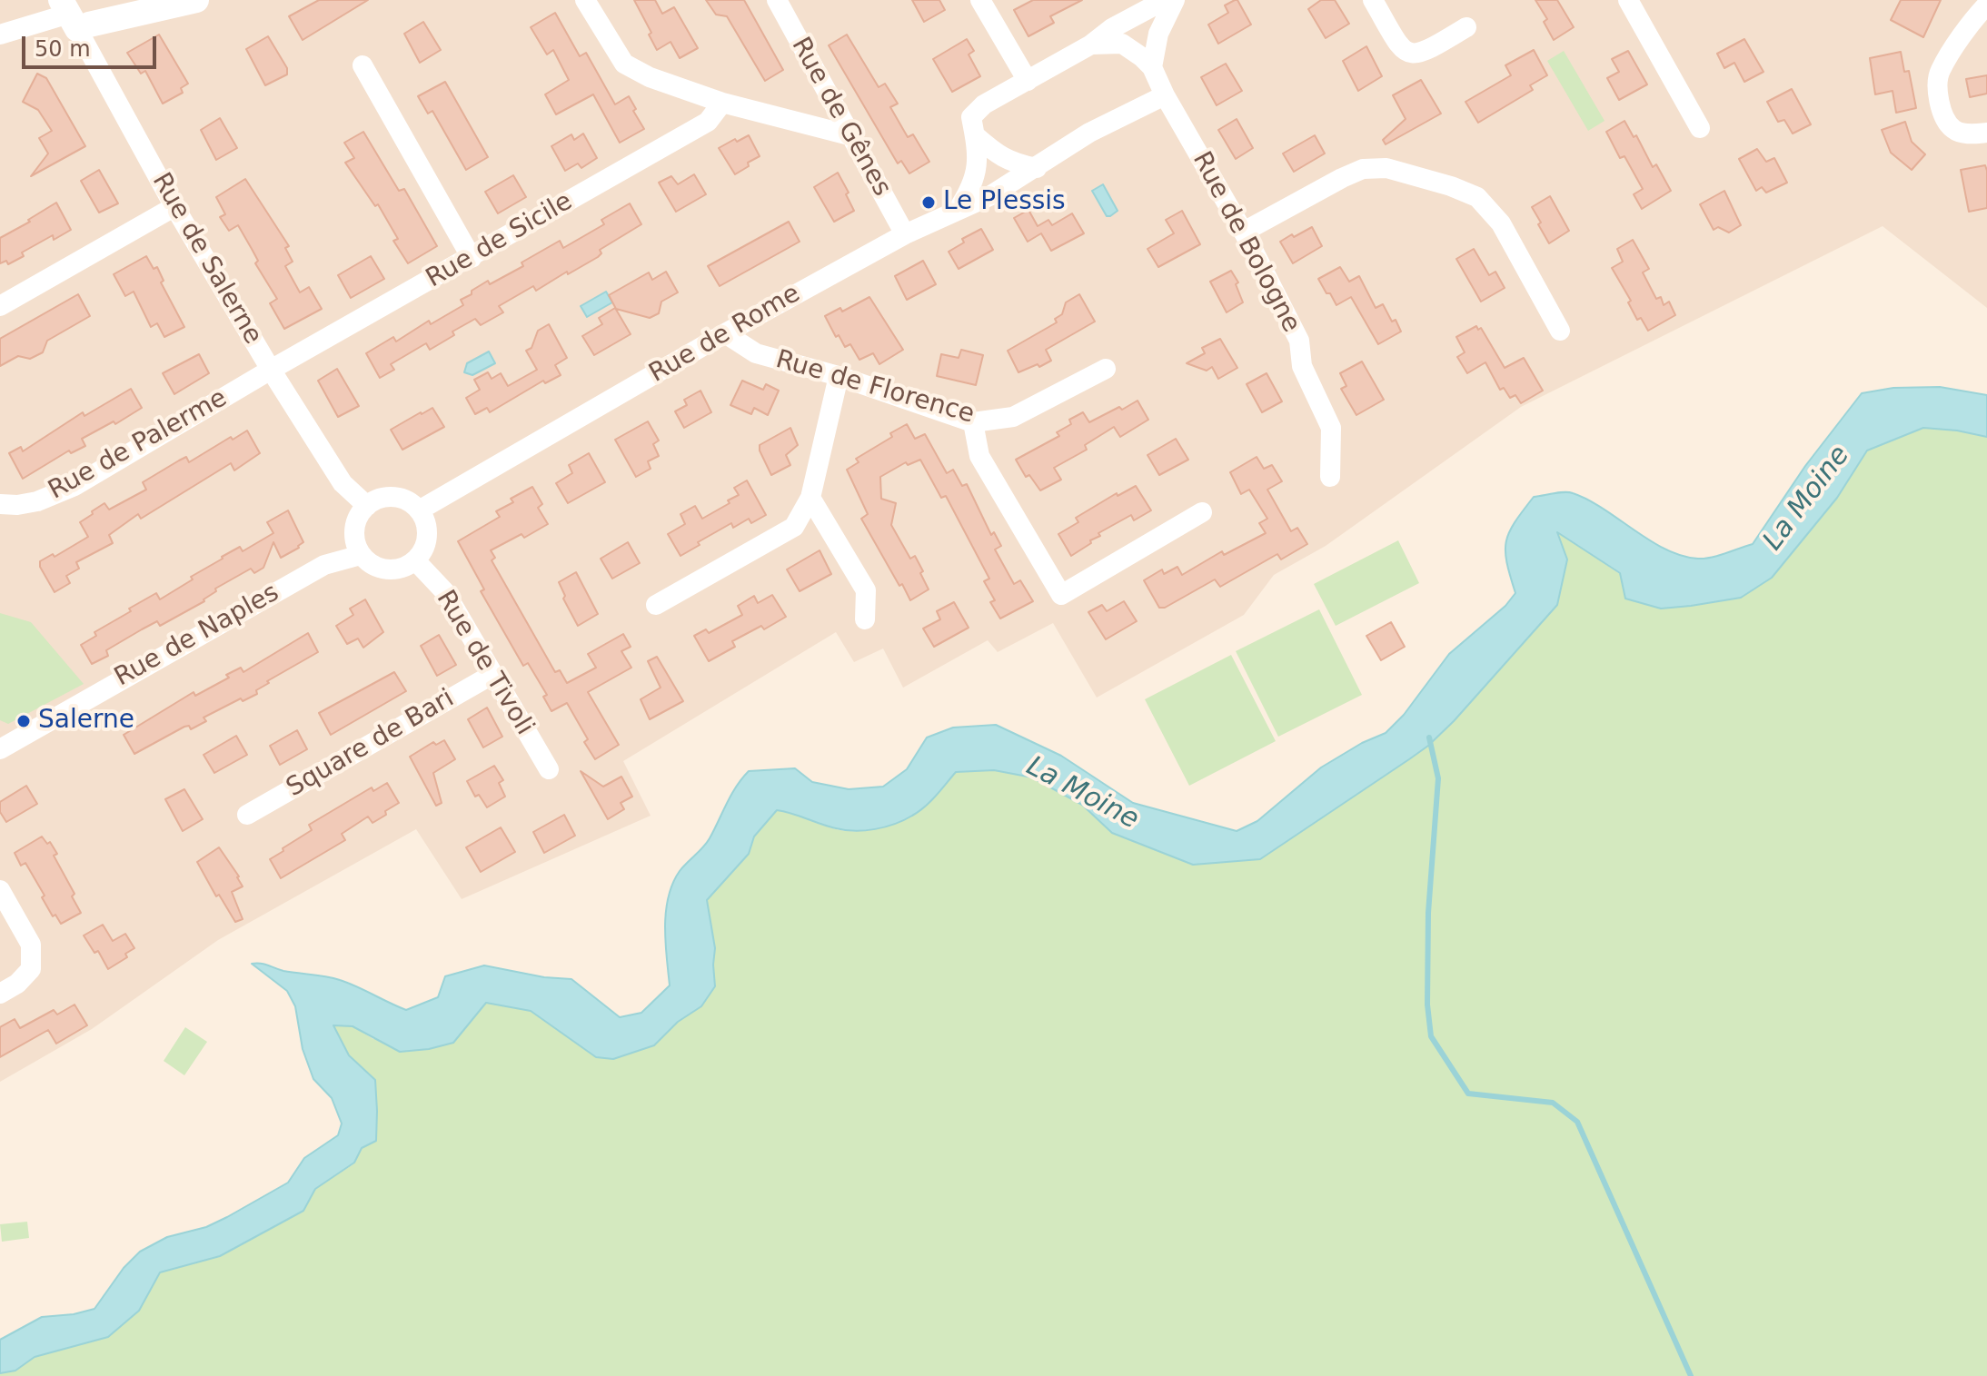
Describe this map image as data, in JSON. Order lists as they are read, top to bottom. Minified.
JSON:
{"streets":{"street":["Rue de Gênes","Rue de Sicile","Rue de Bologne","Rue de Salerne","Rue de Rome","Rue de Florence","Rue de Palerme","Rue de Naples","Rue de Tivoli","Square de Bari"]},"crossings":[["Rue de Gênes","Rue de Rome"],["Rue de Sicile","Rue de Salerne"],["Rue de Sicile","Rue de Palerme"],["Rue de Bologne","Rue de Rome"],["Rue de Salerne","Rue de Rome"],["Rue de Salerne","Rue de Palerme"],["Rue de Salerne","Rue de Naples"],["Rue de Salerne","Rue de Tivoli"],["Rue de Rome","Rue de Florence"],["Rue de Rome","Rue de Naples"],["Rue de Rome","Rue de Tivoli"],["Rue de Naples","Rue de Tivoli"],["Rue de Tivoli","Square de Bari"]],"water":["La Moine"],"places":["Le Plessis","Salerne"],"scale_bar":"50 m"}
